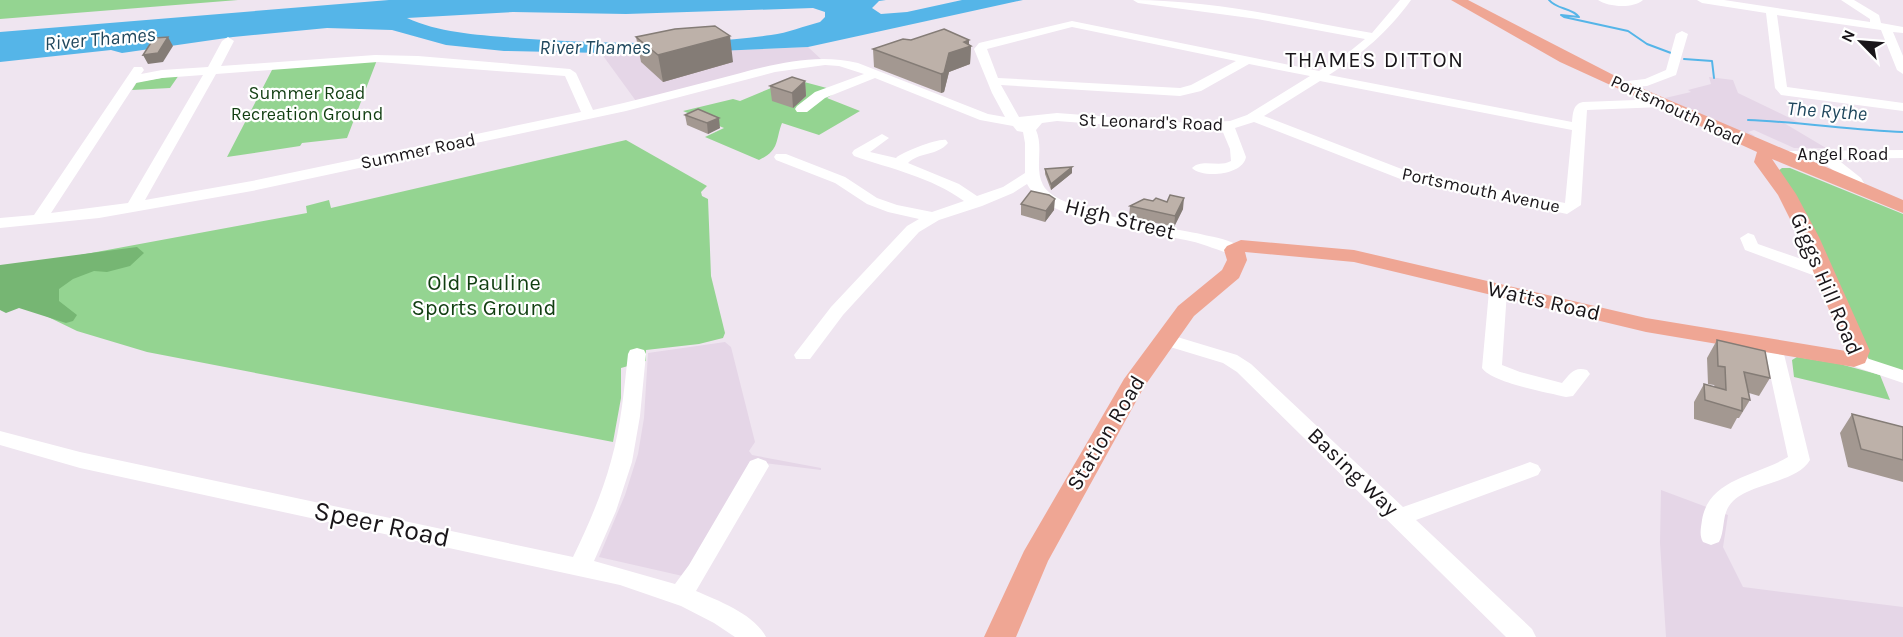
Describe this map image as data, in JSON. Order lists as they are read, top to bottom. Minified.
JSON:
{"streets":{"main road":["Portsmouth Road","Giggs Hill Road","Watts Road","Station Road"],"street":["St Leonard's Road","Summer Road","Angel Road","Portsmouth Avenue","High Street","Basing Way","Speer Road"]},"crossings":[["Portsmouth Road","Angel Road"],["Portsmouth Road","Portsmouth Avenue"],["Portsmouth Road","Giggs Hill Road"],["St Leonard's Road","Portsmouth Avenue"],["St Leonard's Road","High Street"],["Angel Road","Giggs Hill Road"],["High Street","Watts Road"],["High Street","Station Road"],["Giggs Hill Road","Watts Road"],["Watts Road","Station Road"],["Station Road","Basing Way"]],"districts":["THAMES DITTON"],"water":["River Thames","The Rythe"],"parks":["Summer Road Recreation Ground","Old Pauline Sports Ground"],"north":"top left"}
